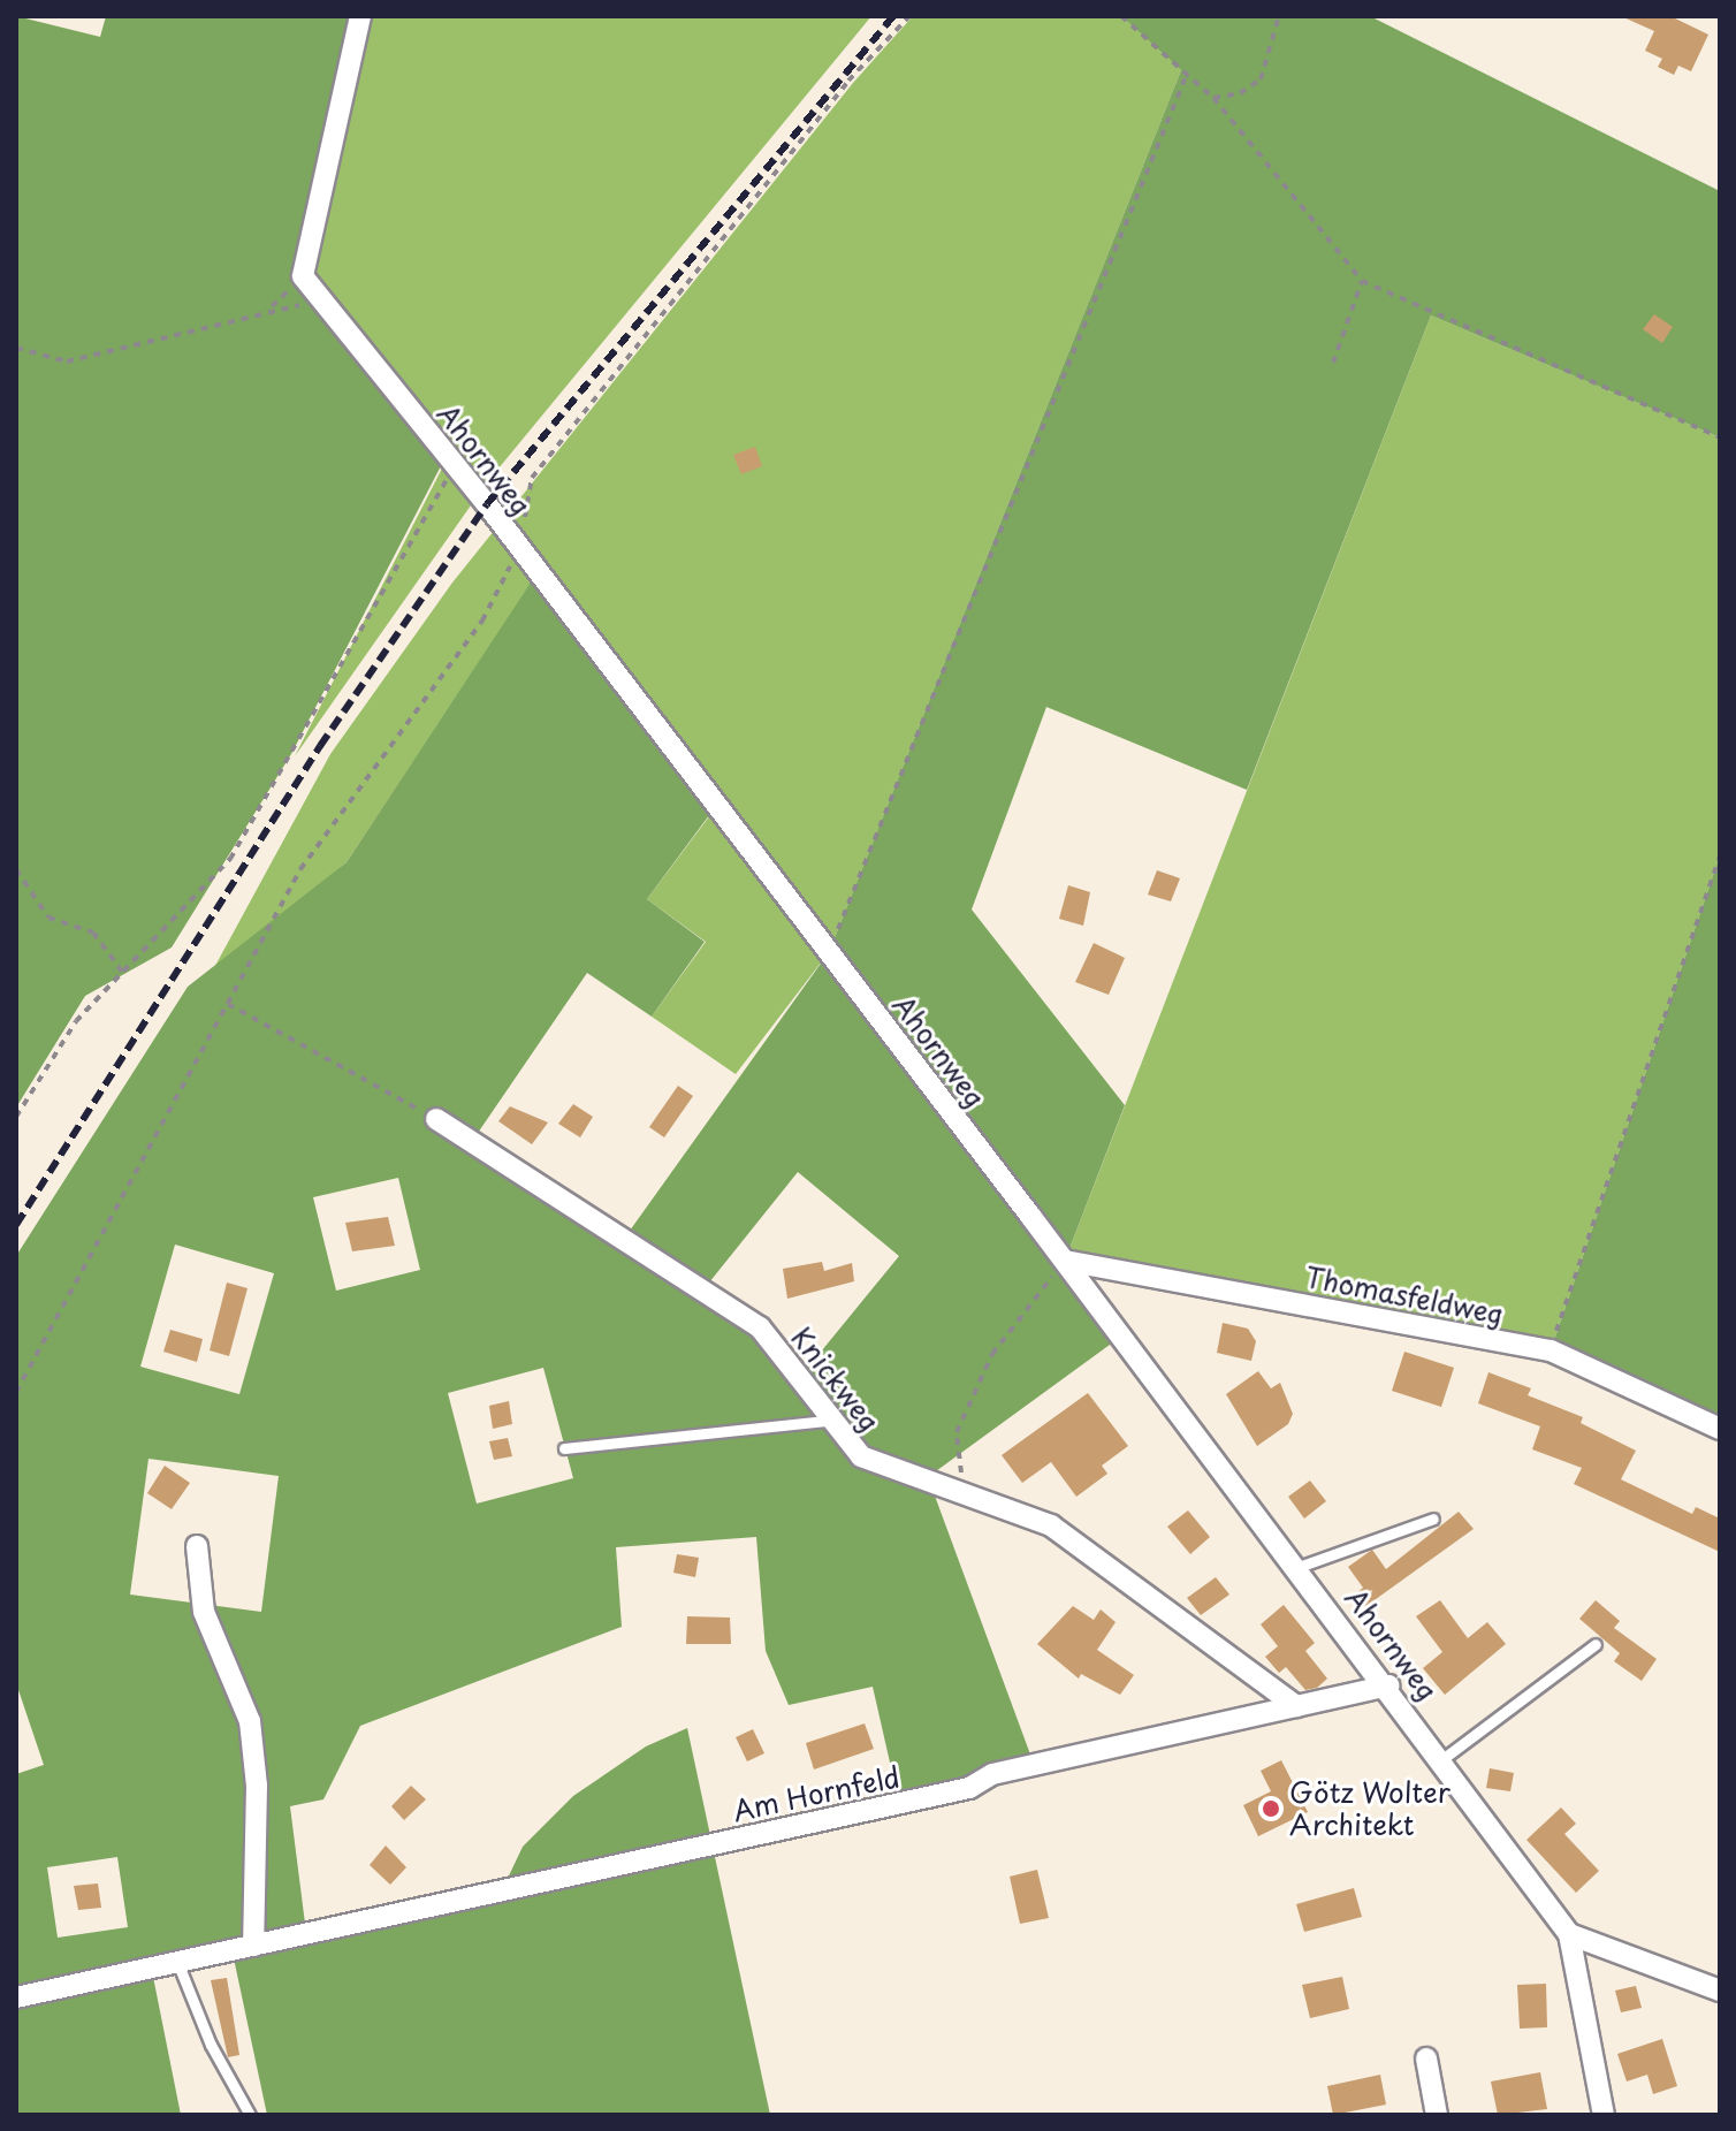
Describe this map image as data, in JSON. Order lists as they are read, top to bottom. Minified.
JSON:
{"streets":{"street":["Ahornweg","Thomasfeldweg","Knickweg","Am Hornfeld"]},"crossings":[["Ahornweg","Thomasfeldweg"],["Ahornweg","Am Hornfeld"],["Knickweg","Am Hornfeld"]],"places":["Götz Wolter Architekt"]}
